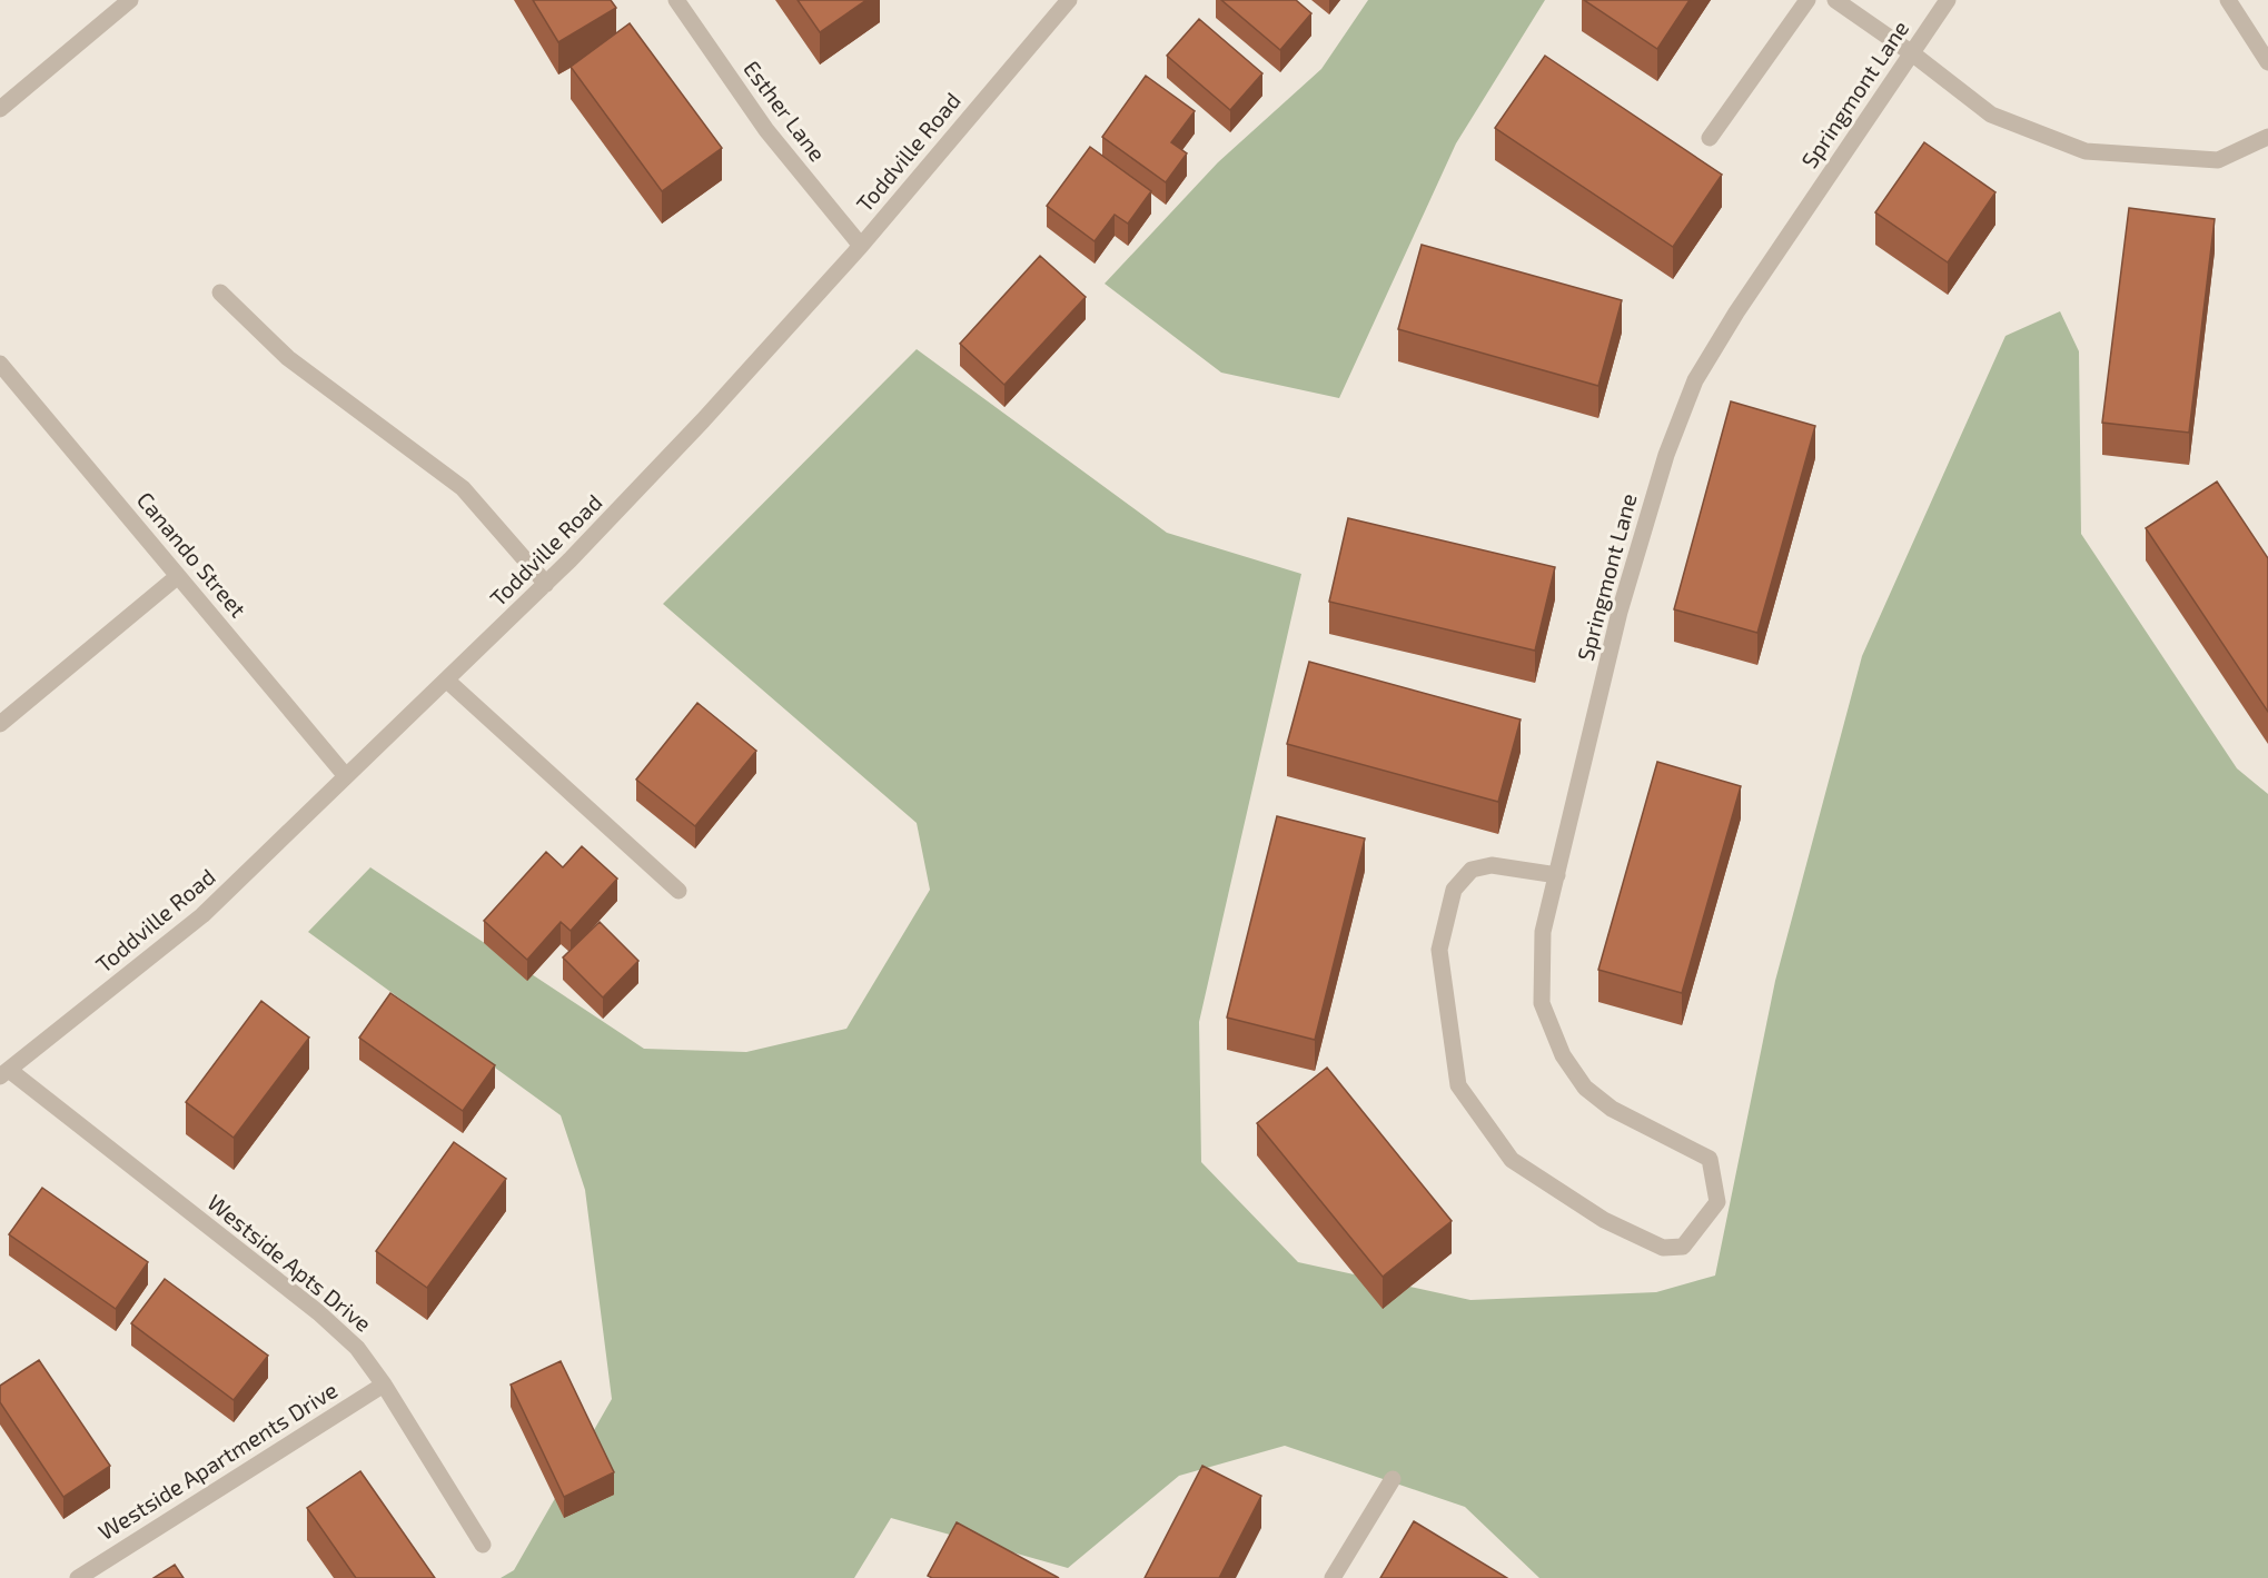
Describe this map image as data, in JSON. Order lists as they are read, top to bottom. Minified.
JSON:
{"streets":{"street":["Springmont Lane","Esther Lane","Toddville Road","Canando Street","Westside Apts Drive","Westside Apartments Drive"]},"crossings":[["Esther Lane","Toddville Road"],["Toddville Road","Canando Street"],["Toddville Road","Westside Apts Drive"],["Westside Apts Drive","Westside Apartments Drive"]]}
